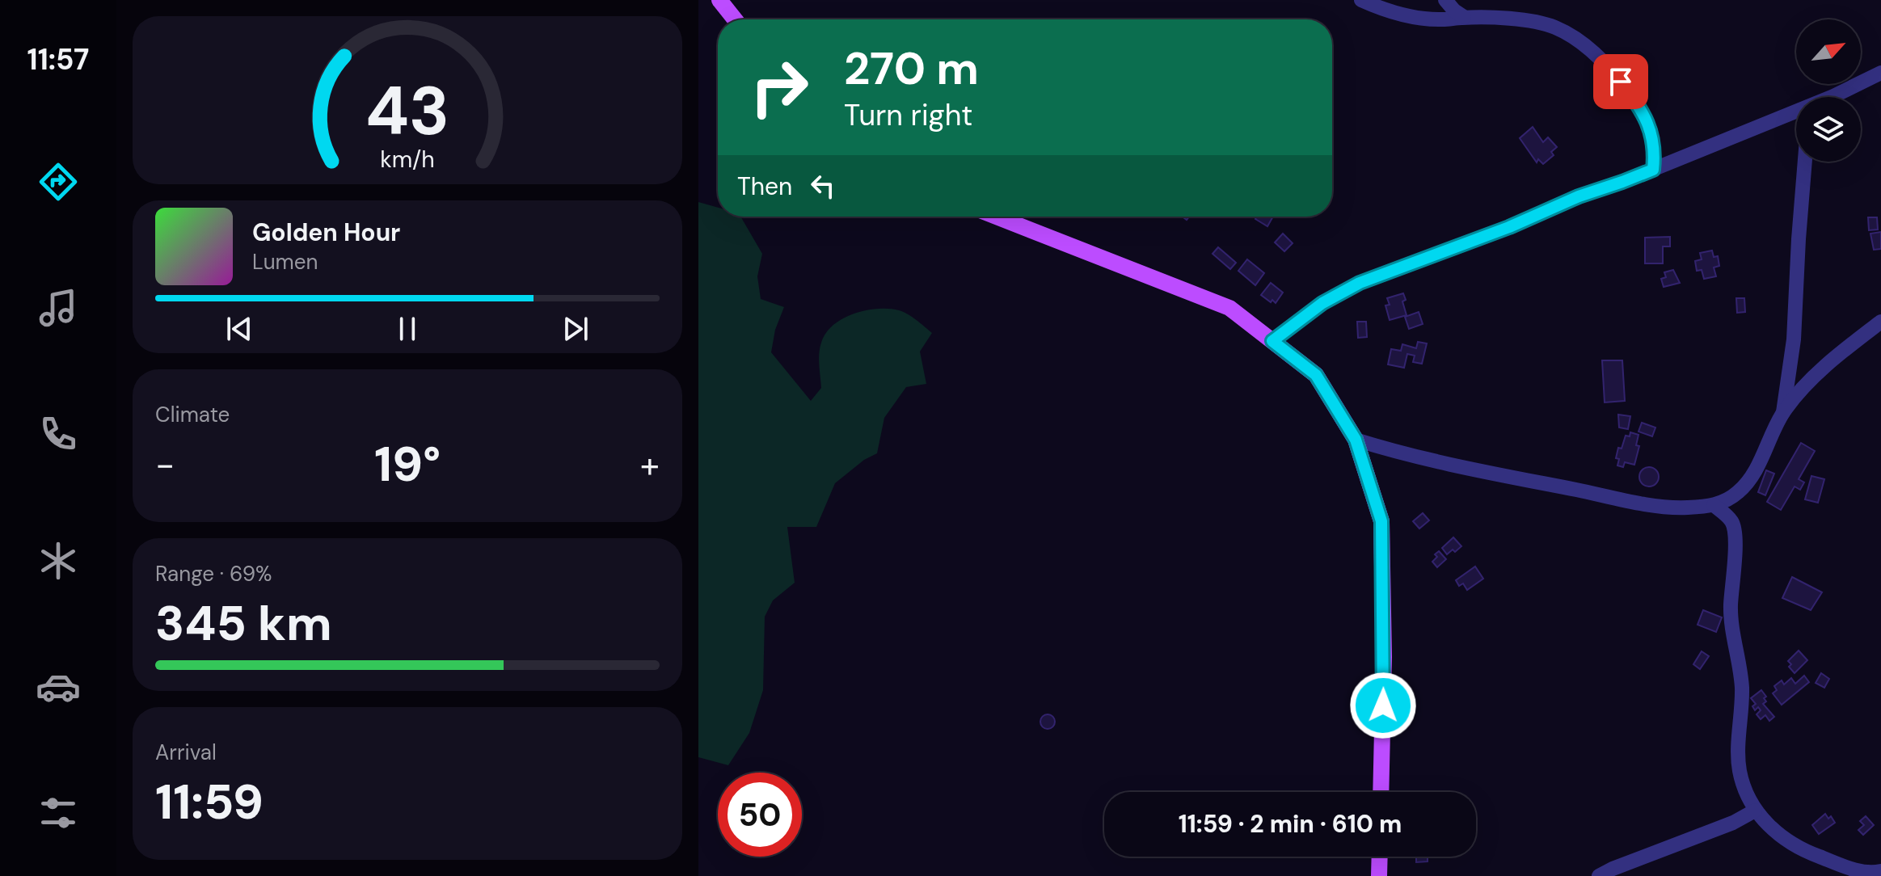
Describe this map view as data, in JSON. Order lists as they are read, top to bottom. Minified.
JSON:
{"north":"top right","page":{"tabs":"11:57","turn":["270 m","Turn right"],"then":"Then","song":["Golden Hour","Lumen"],"tile":["Climate",["Range · 69%","345 km"],["Arrival","11:59"]],"heat":["−","19°","+"],"limit":"50","trip":"11:59 · 2 min · 610 m","gauge":["43","km/h"]}}
